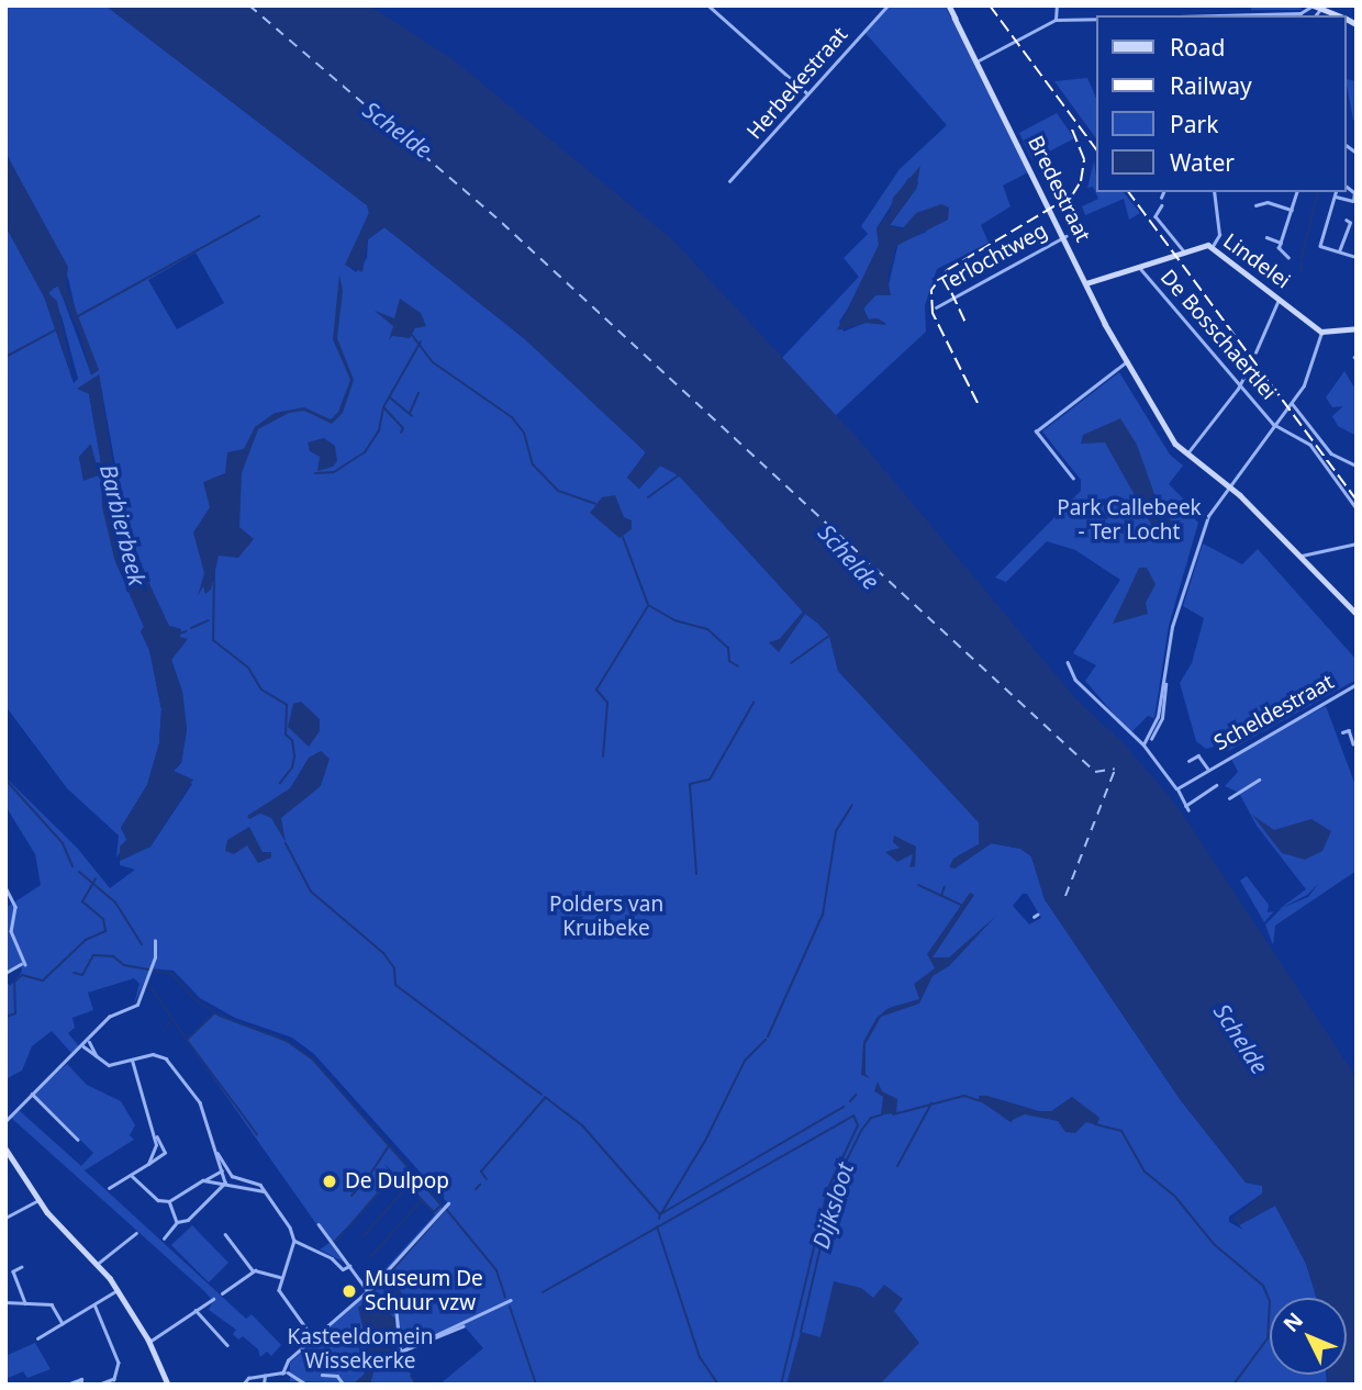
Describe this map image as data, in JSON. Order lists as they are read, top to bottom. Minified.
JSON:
{"streets":{"main road":["Bredestraat","Lindelei"],"street":["Herbekestraat","Terlochtweg","De Bosschaertlei","Scheldestraat"]},"crossings":[["Bredestraat","Terlochtweg"],["Bredestraat","Lindelei"],["Lindelei","De Bosschaertlei"]],"water":["Schelde","Barbierbeek","Dijksloot"],"parks":["Park Callebeek - Ter Locht","Polders van Kruibeke","Kasteeldomein Wissekerke"],"places":["De Dulpop","Museum De Schuur vzw"],"legend":["Road","Railway","Park","Water"],"north":"top left"}
